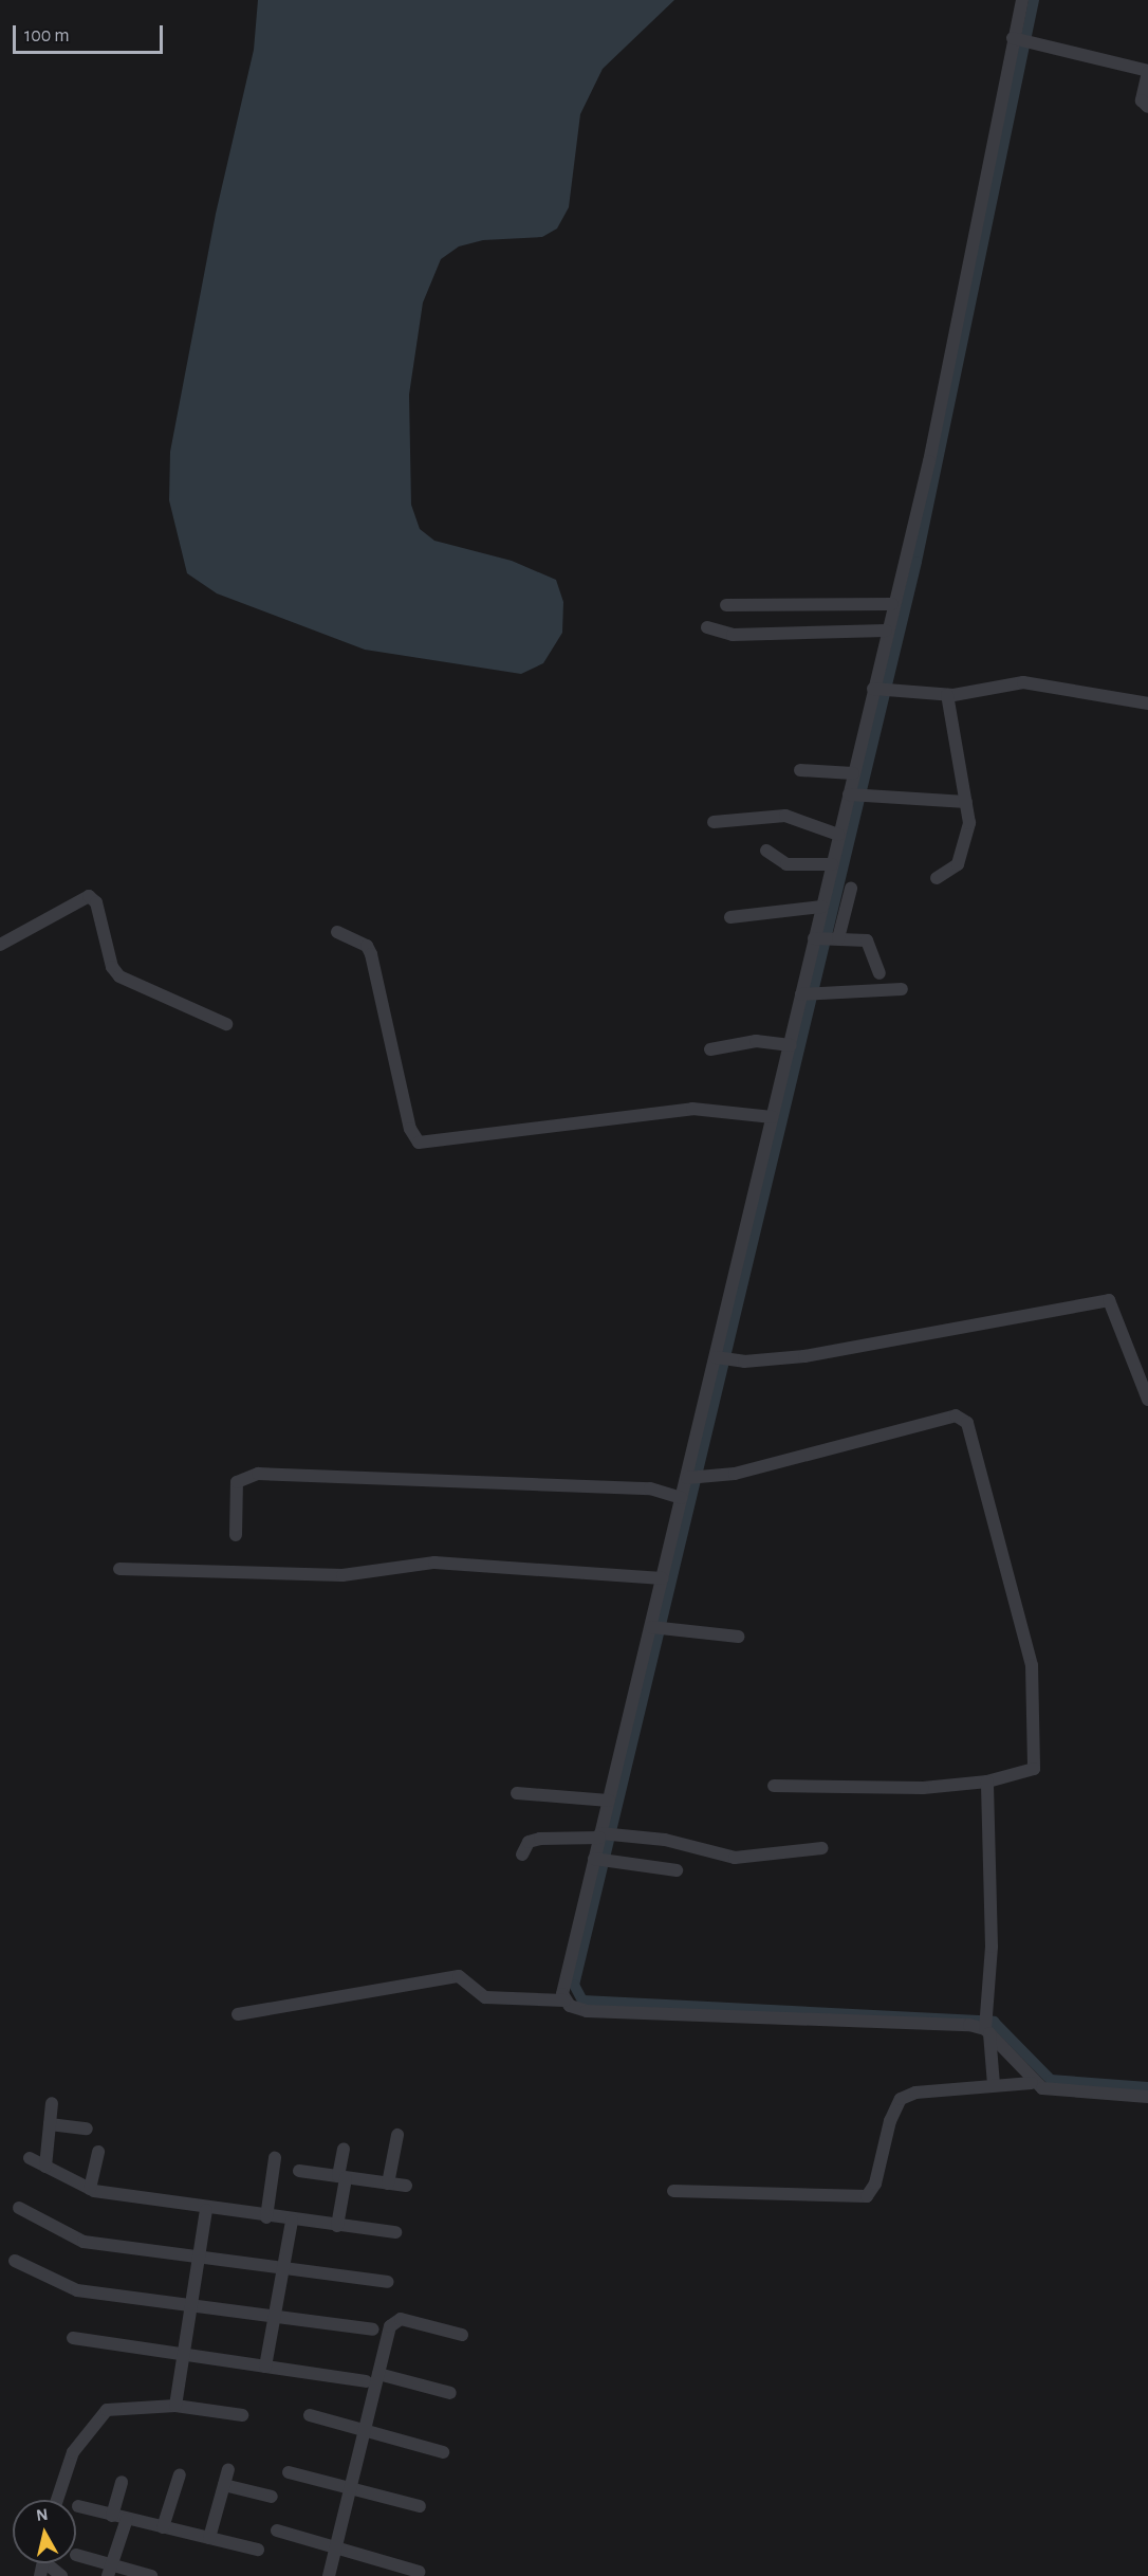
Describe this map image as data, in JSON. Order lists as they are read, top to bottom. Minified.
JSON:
{"scale_bar":"100 m","north":"top"}
